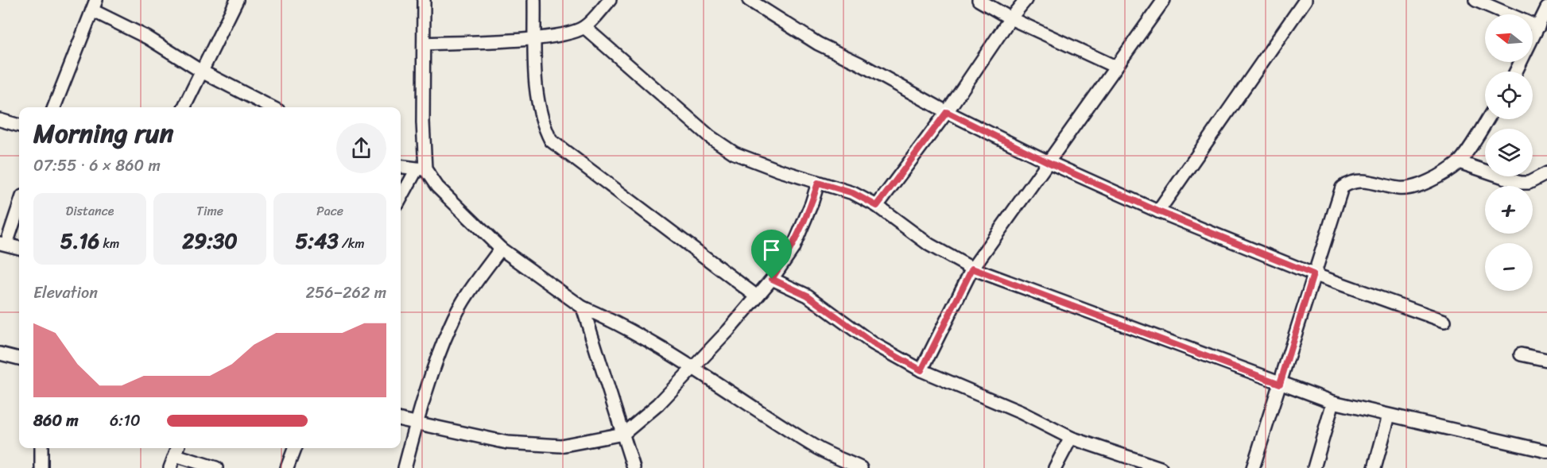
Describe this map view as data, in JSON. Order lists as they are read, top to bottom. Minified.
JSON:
{"north":"left","page":{"map_buttons":["+","−"],"heading":["Morning run","07:55 · 6 × 860 m"],"stats":[["Distance","5.16 km"],["Time","29:30"],["Pace","5:43 /km"]],"chart":["Elevation","256–262 m"],"list":[{"name":"860 m","note":"6:10"}]}}
